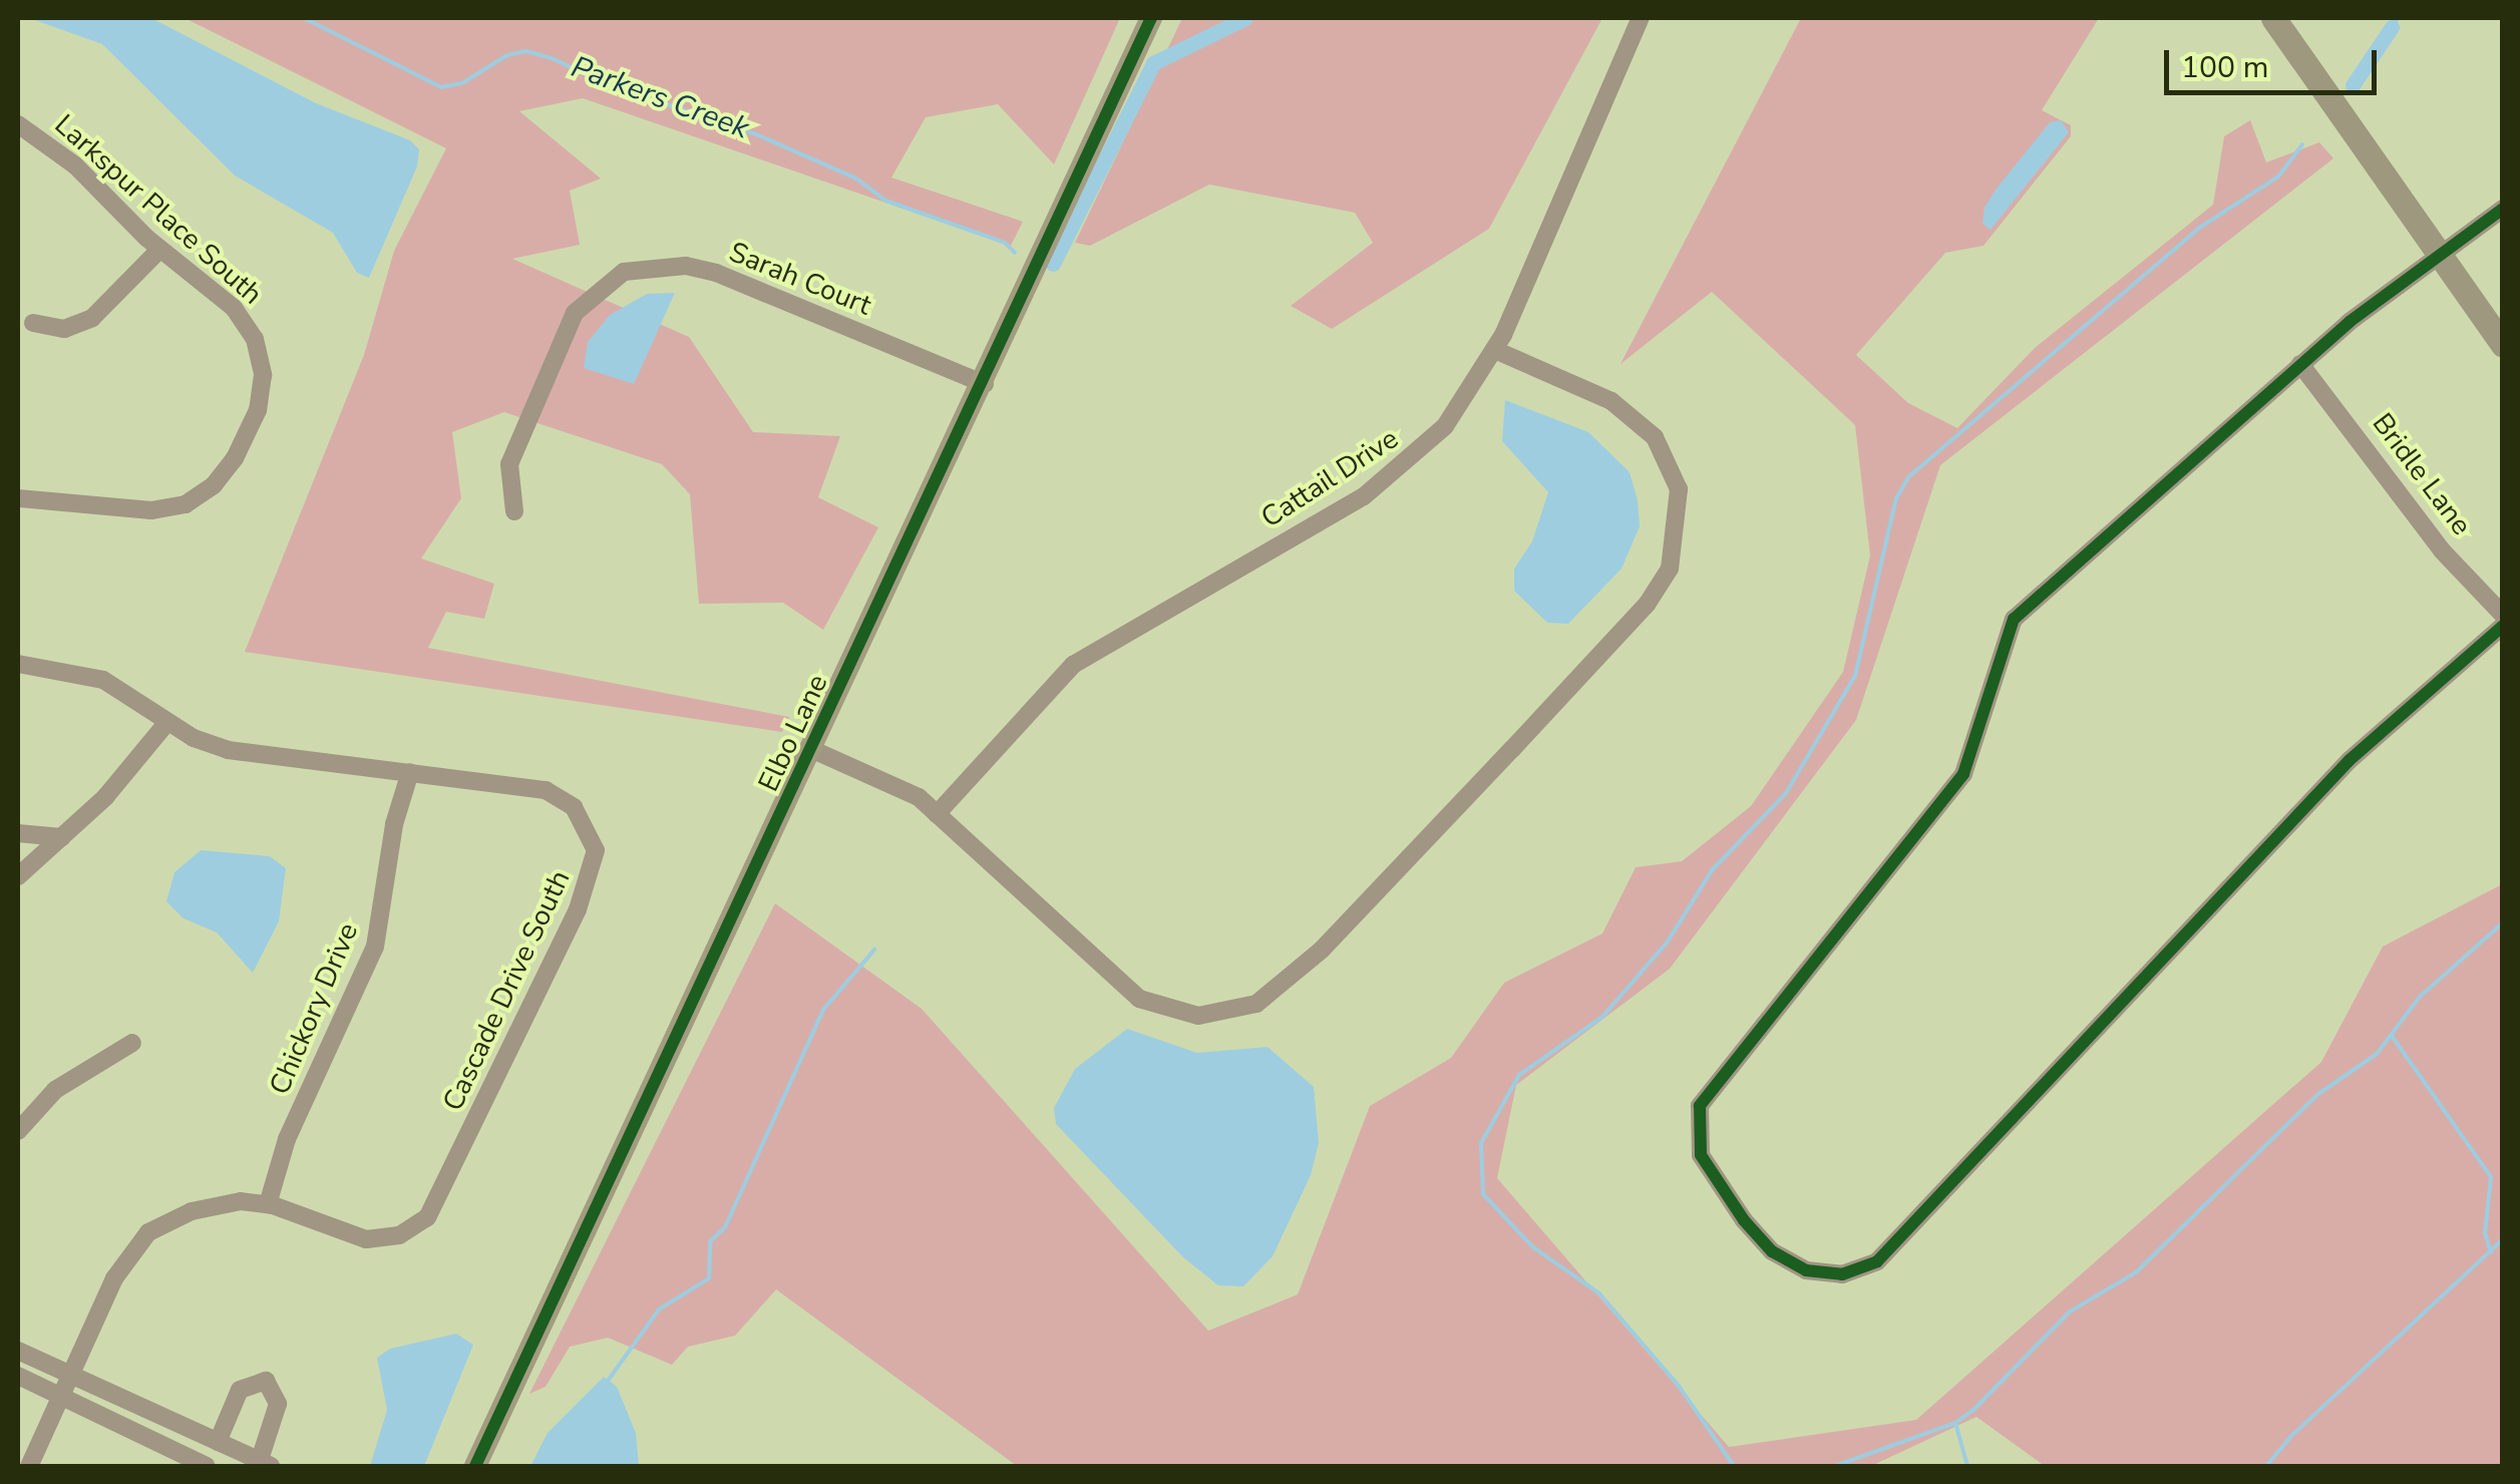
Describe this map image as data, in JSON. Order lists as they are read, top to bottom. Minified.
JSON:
{"streets":{"street":["Larkspur Place South","Sarah Court","Bridle Lane","Cattail Drive","Elbo Lane","Cascade Drive South","Chickory Drive"]},"crossings":[["Sarah Court","Elbo Lane"],["Cascade Drive South","Chickory Drive"]],"water":["Parkers Creek"],"scale_bar":"100 m"}
